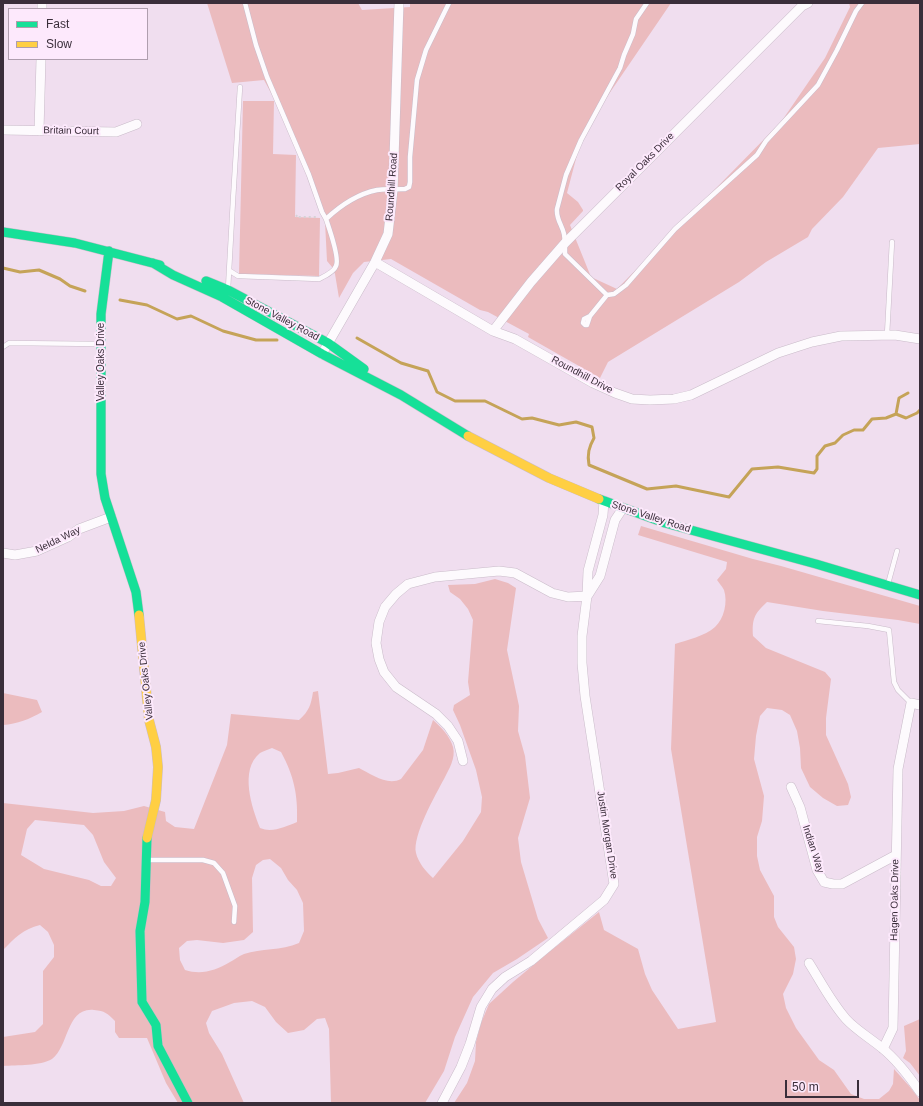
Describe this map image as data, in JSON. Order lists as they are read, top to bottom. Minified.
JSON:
{"streets":{"street":["Britain Court","Royal Oaks Drive","Roundhill Road","Stone Valley Road","Valley Oaks Drive","Roundhill Drive","Nelda Way","Justin Morgan Drive","Indian Way","Hagen Oaks Drive"]},"crossings":[["Royal Oaks Drive","Roundhill Drive"],["Roundhill Road","Stone Valley Road"],["Roundhill Road","Roundhill Drive"],["Stone Valley Road","Valley Oaks Drive"],["Stone Valley Road","Justin Morgan Drive"],["Valley Oaks Drive","Nelda Way"],["Indian Way","Hagen Oaks Drive"]],"legend":["Fast","Slow"],"scale_bar":"50 m"}
